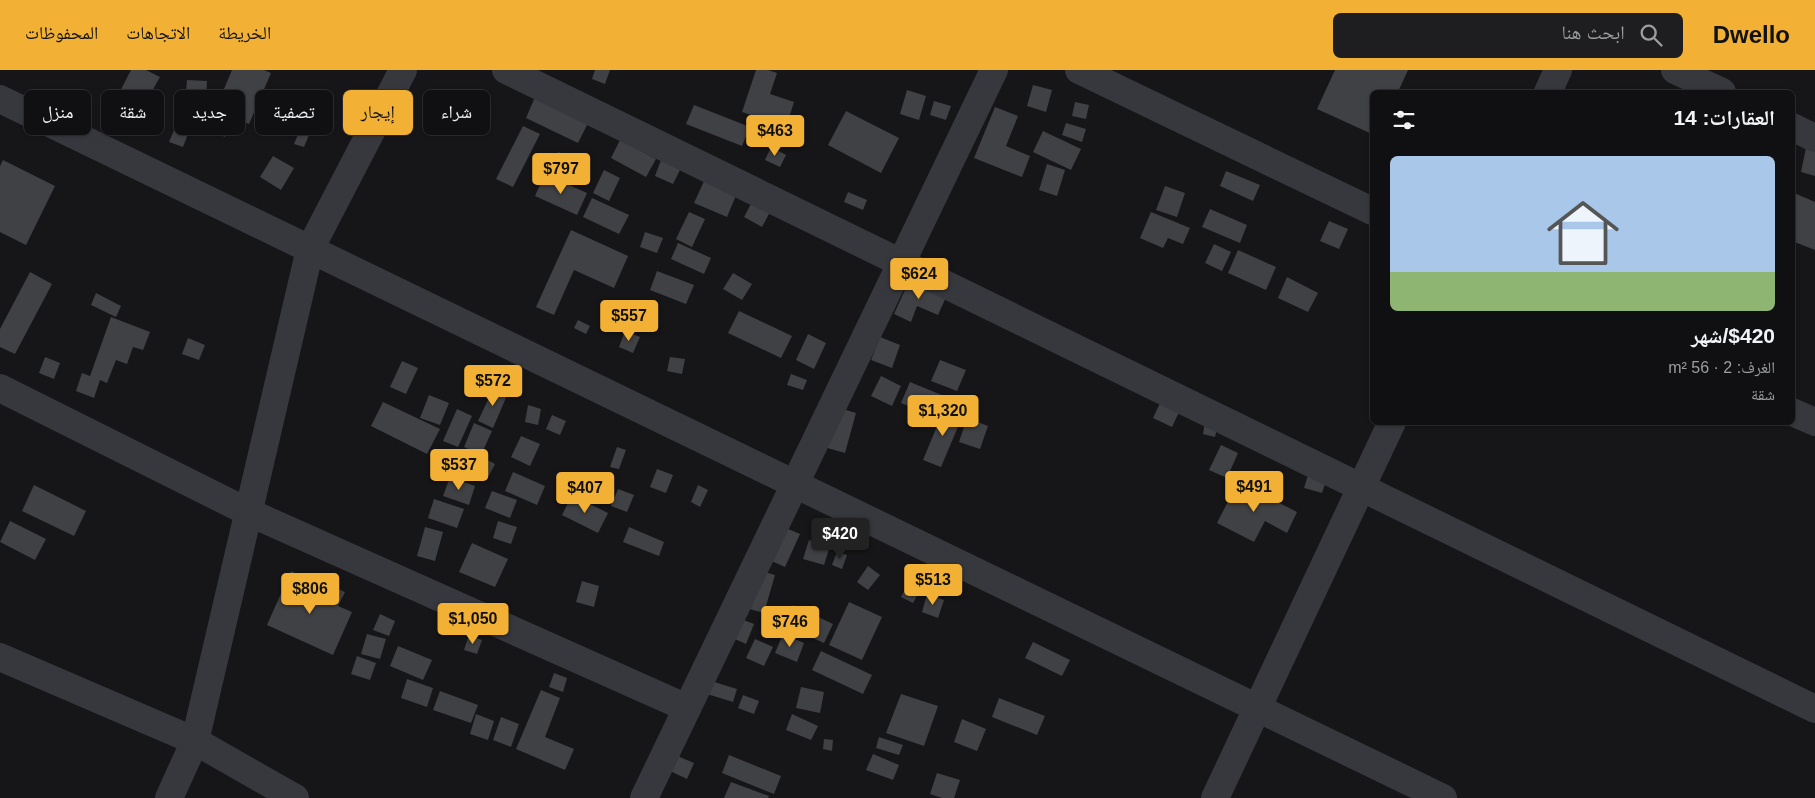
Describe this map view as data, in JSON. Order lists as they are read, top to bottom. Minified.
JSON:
{"page":{"header":"Dwello","search":"ابحث هنا","nav":["الخريطة","الاتجاهات","المحفوظات"],"chip":["شراء","إيجار","تصفية","جديد","شقة","منزل"],"heading":"العقارات: 14","price":["$463","$797","$624","$557","$572","$1,320","$537","$491","$407","$420","$513","$806","$1,050","$746"],"list":[{"name":"$420/شهر","note":"الغرف: 2 · 56 m² · شقة"}]}}
